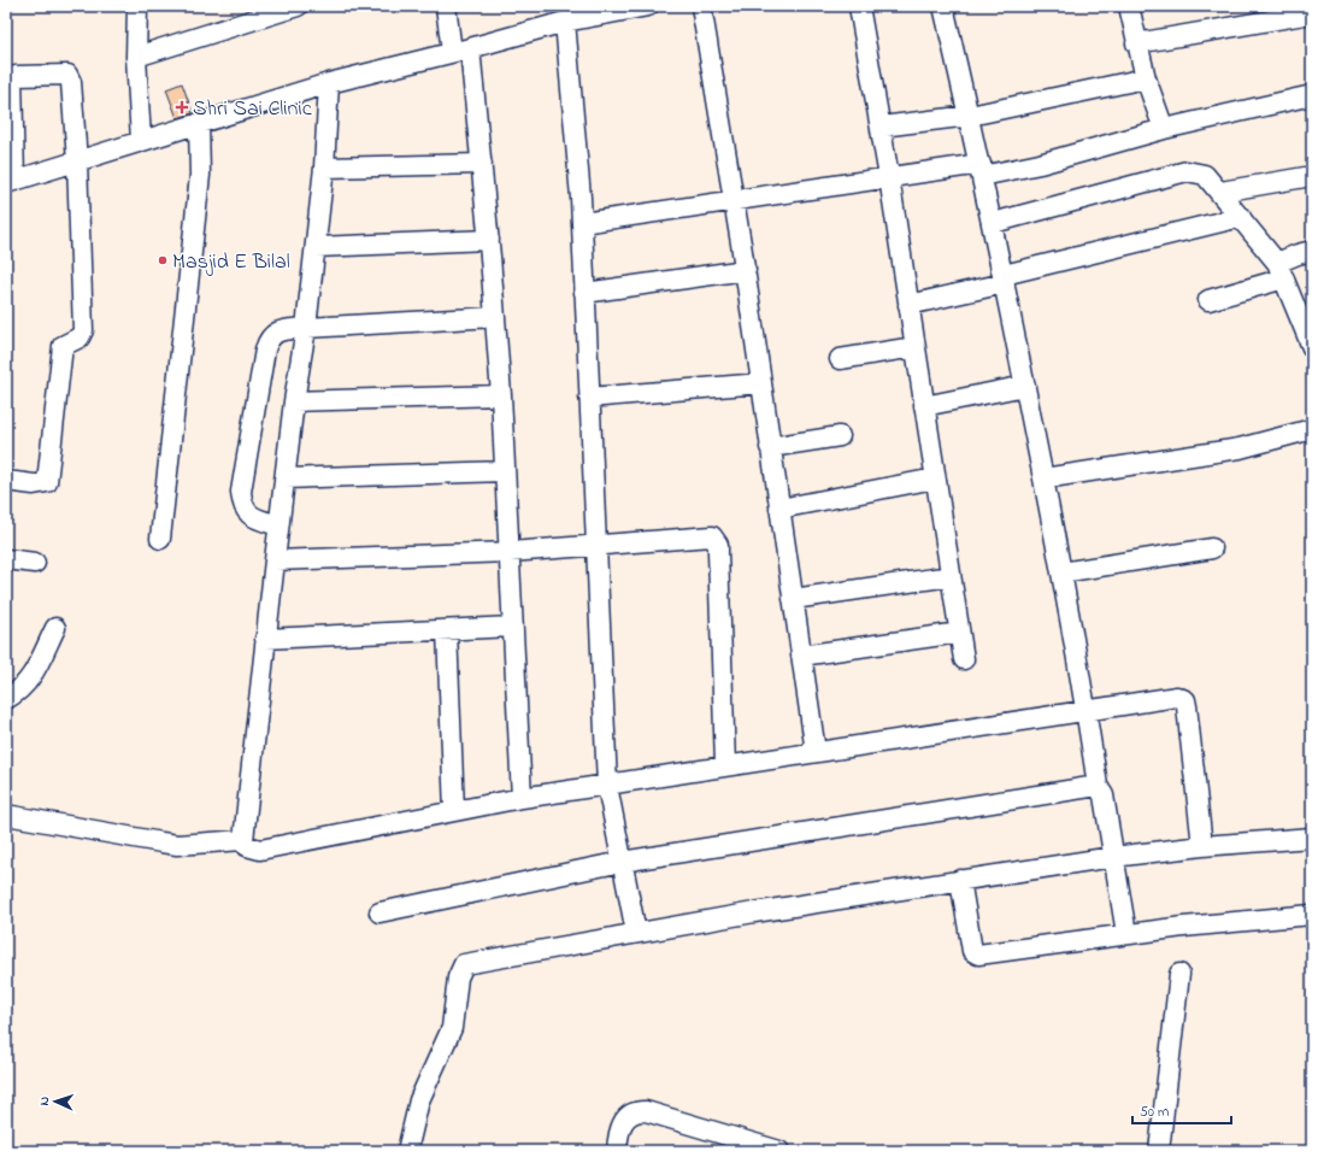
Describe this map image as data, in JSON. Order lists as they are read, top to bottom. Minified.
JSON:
{"places":{"health":["Shri Sai Clinic"],"other":["Masjid E Bilal"]},"scale_bar":"50 m","north":"left"}
